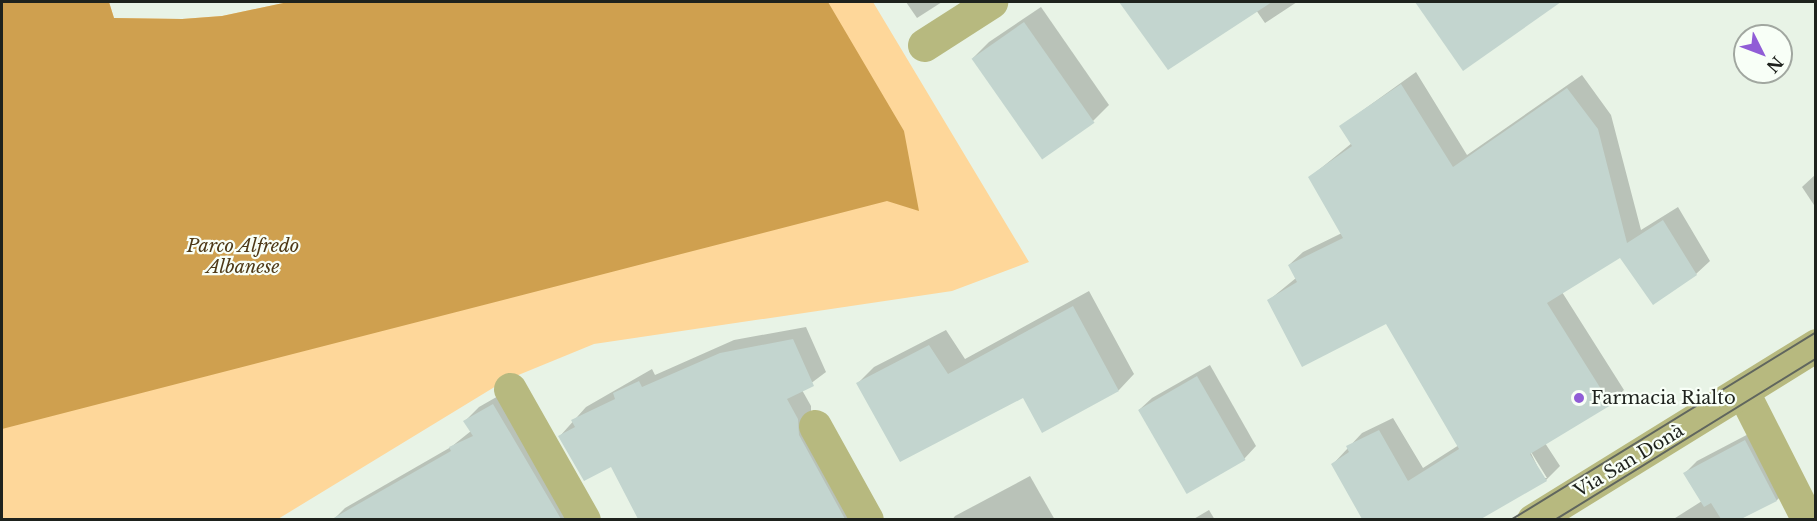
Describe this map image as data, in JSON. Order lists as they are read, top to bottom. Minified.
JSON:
{"streets":{"street":["Via San Donà"]},"parks":["Parco Alfredo Albanese"],"places":["Farmacia Rialto"],"north":"bottom right"}
